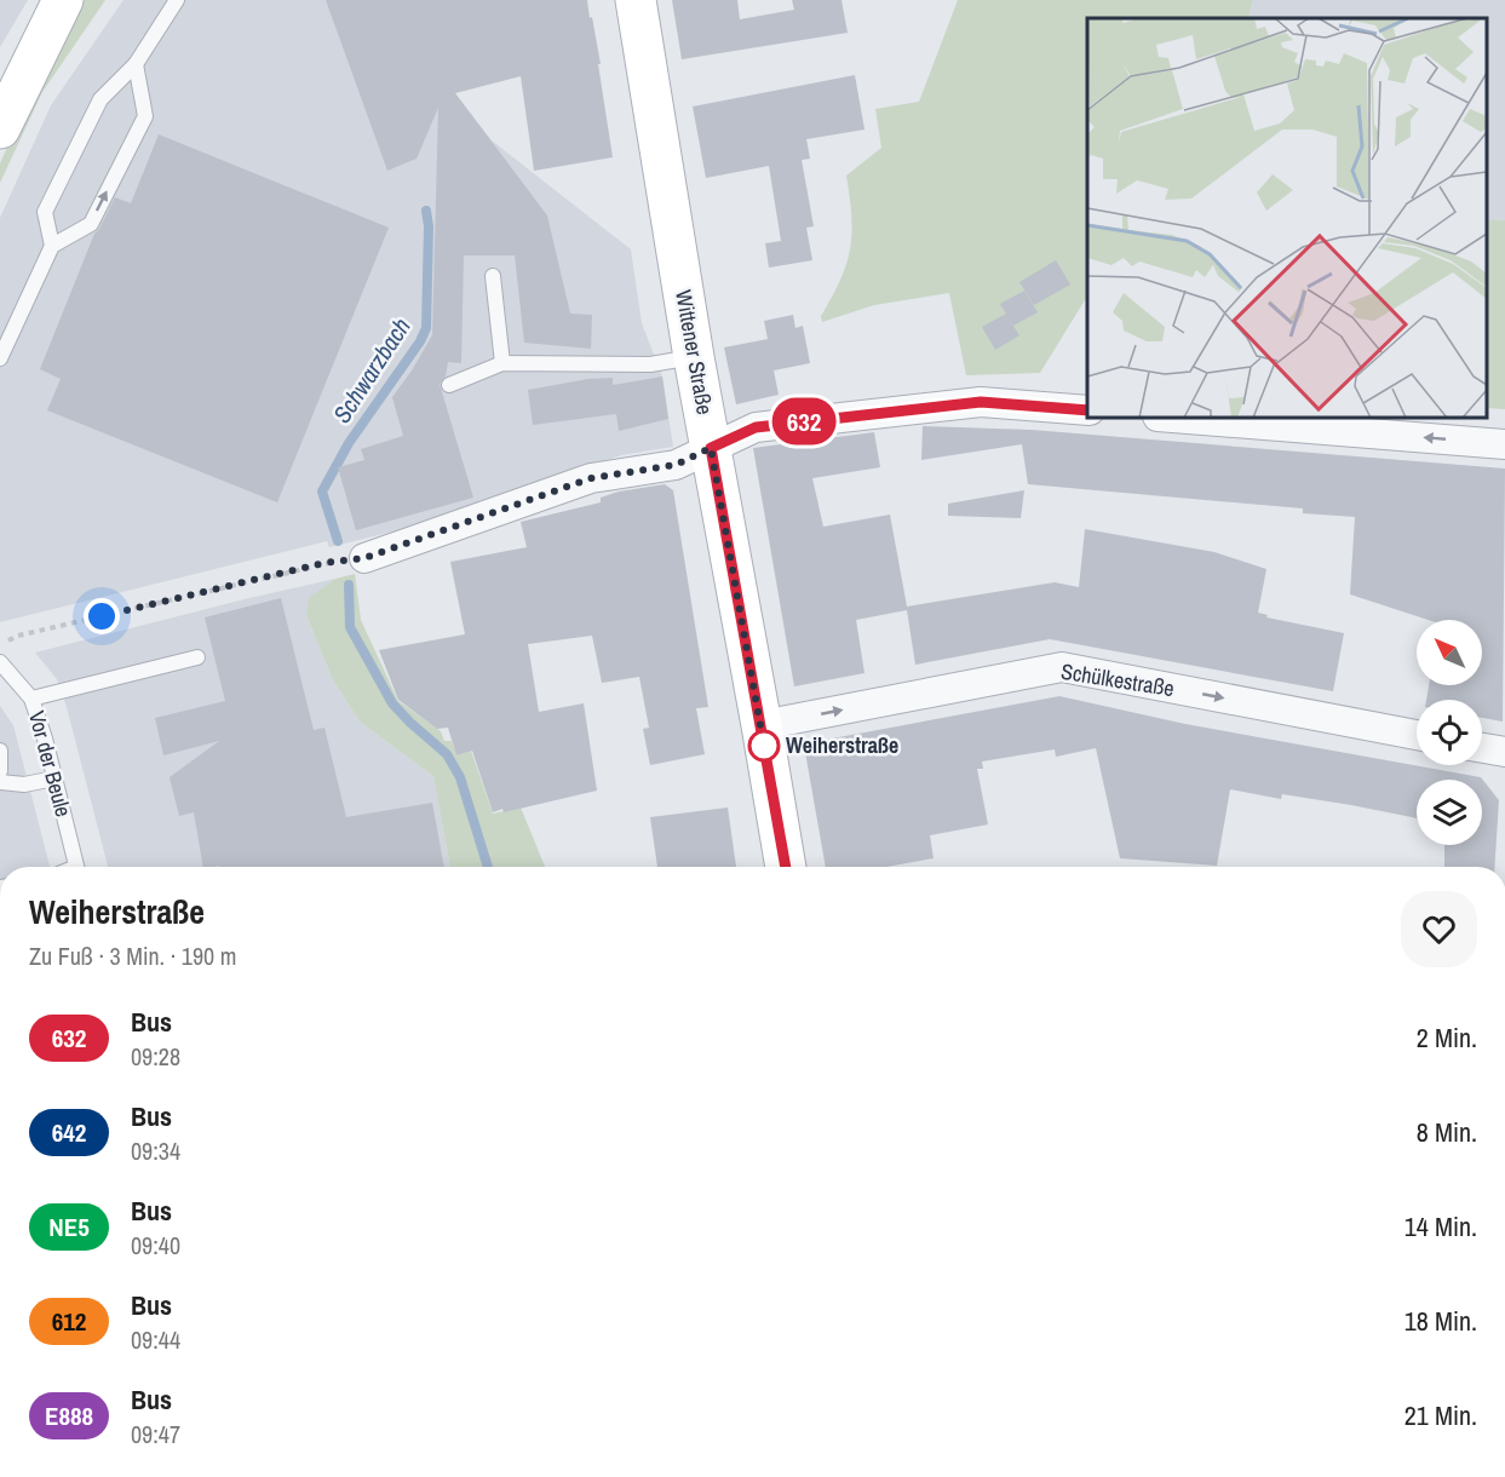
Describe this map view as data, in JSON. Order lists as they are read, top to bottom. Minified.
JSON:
{"streets":{"street":["Wittener Straße","Schülkestraße"],"lane":["Vor der Beule"]},"crossings":[["Wittener Straße","Schülkestraße"]],"one_way":["Schülkestraße"],"water":["Schwarzbach"],"places":["Weiherstraße"],"lines":["bus line 632"],"north":"top left","page":{"on_map":"632","heading":["Weiherstraße","Zu Fuß · 3 Min. · 190 m"],"list":[{"mark":"632","name":"Bus","note":"09:28","value":"2 Min."},{"mark":"642","name":"Bus","note":"09:34","value":"8 Min."},{"mark":"NE5","name":"Bus","note":"09:40","value":"14 Min."},{"mark":"612","name":"Bus","note":"09:44","value":"18 Min."},{"mark":"E888","name":"Bus","note":"09:47","value":"21 Min."}]}}
